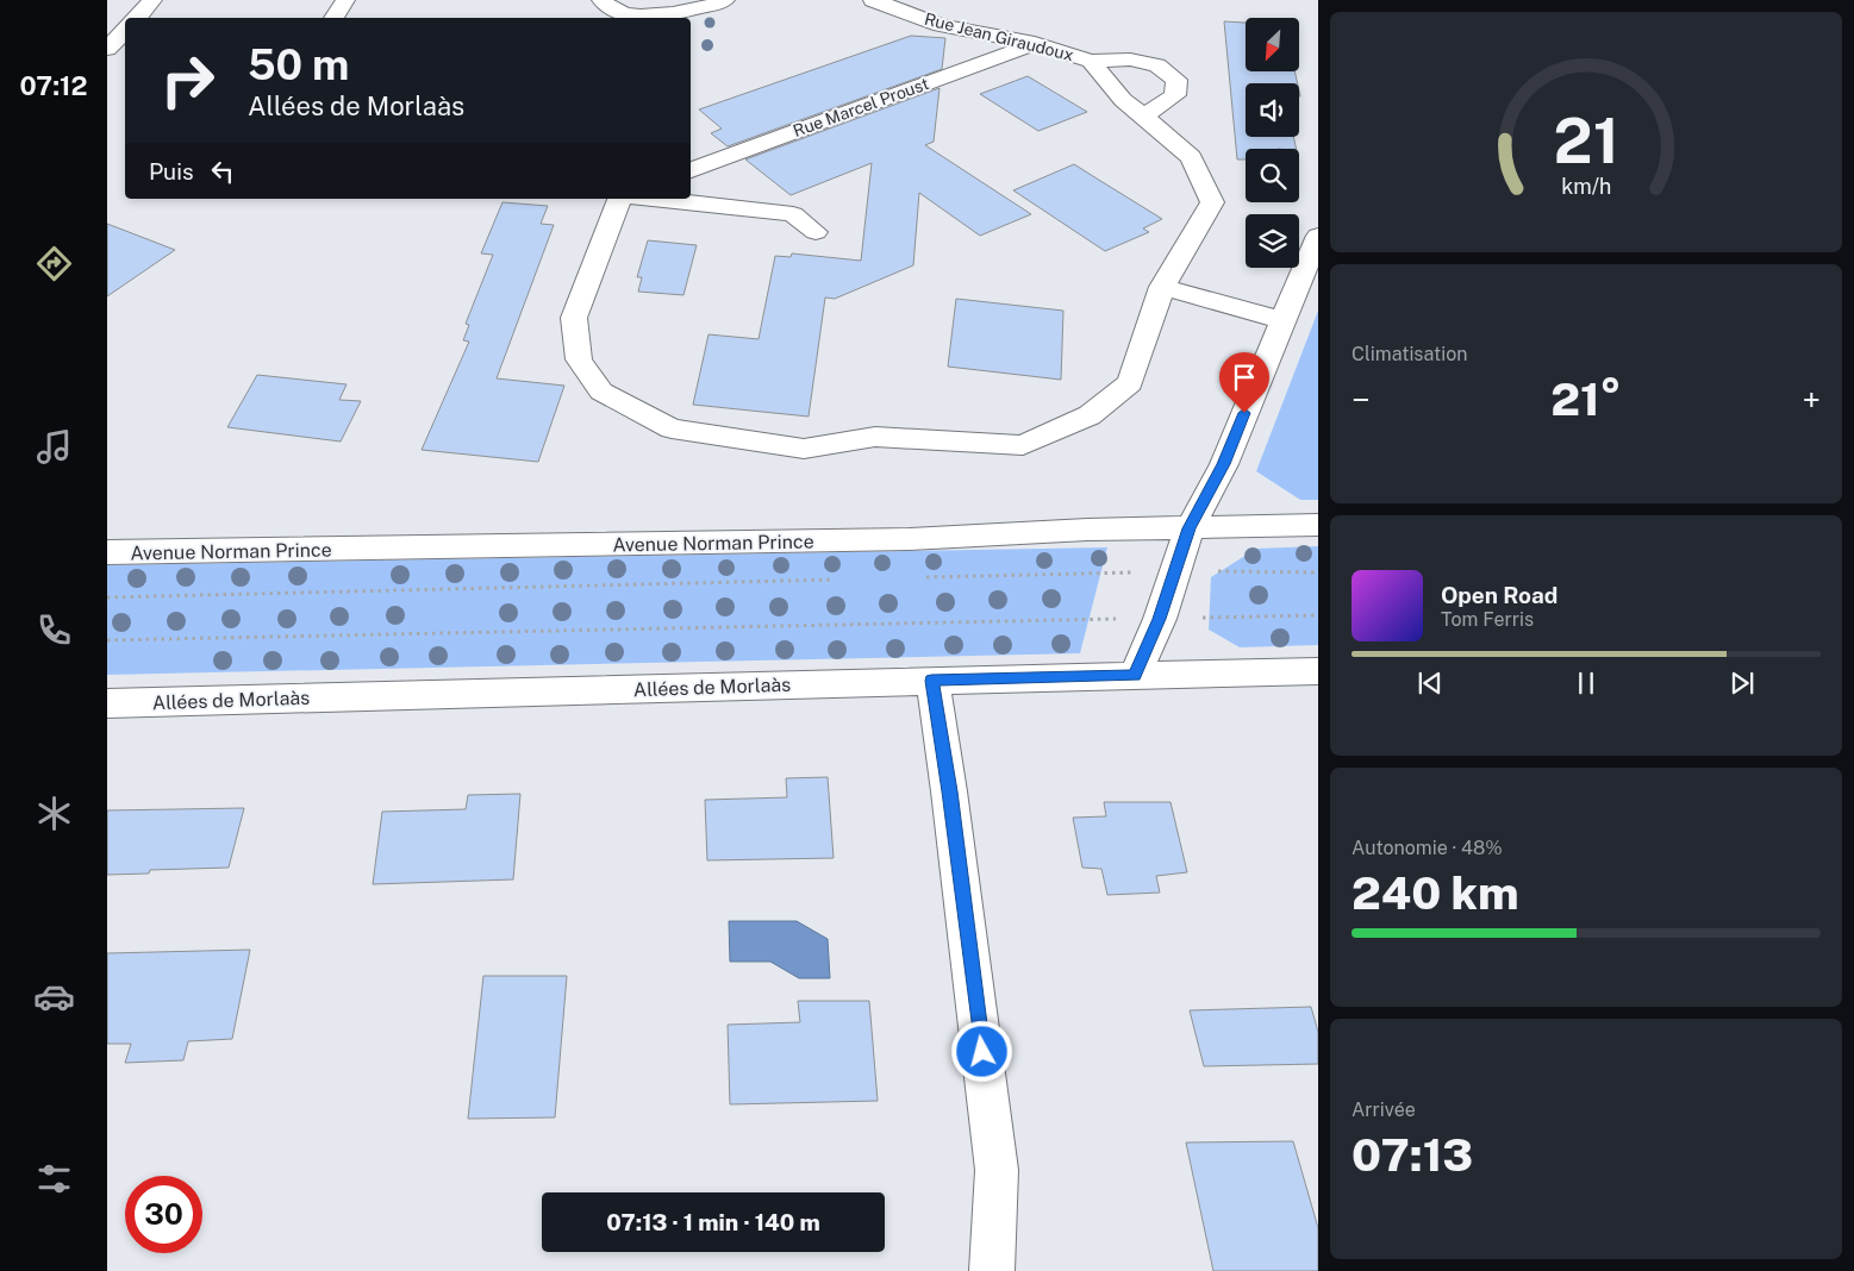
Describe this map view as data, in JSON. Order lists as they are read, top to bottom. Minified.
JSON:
{"streets":{"street":["Rue Jean Giraudoux","Rue Marcel Proust","Avenue Norman Prince","Allées de Morlaàs"]},"crossings":[["Rue Jean Giraudoux","Rue Marcel Proust"]],"north":"bottom left","page":{"tabs":"07:12","turn":["50 m","Allées de Morlaàs"],"then":"Puis","tile":["Climatisation",["Autonomie · 48%","240 km"],["Arrivée","07:13"]],"heat":["−","21°","+"],"song":["Open Road","Tom Ferris"],"limit":"30","trip":"07:13 · 1 min · 140 m","gauge":["21","km/h"]}}
